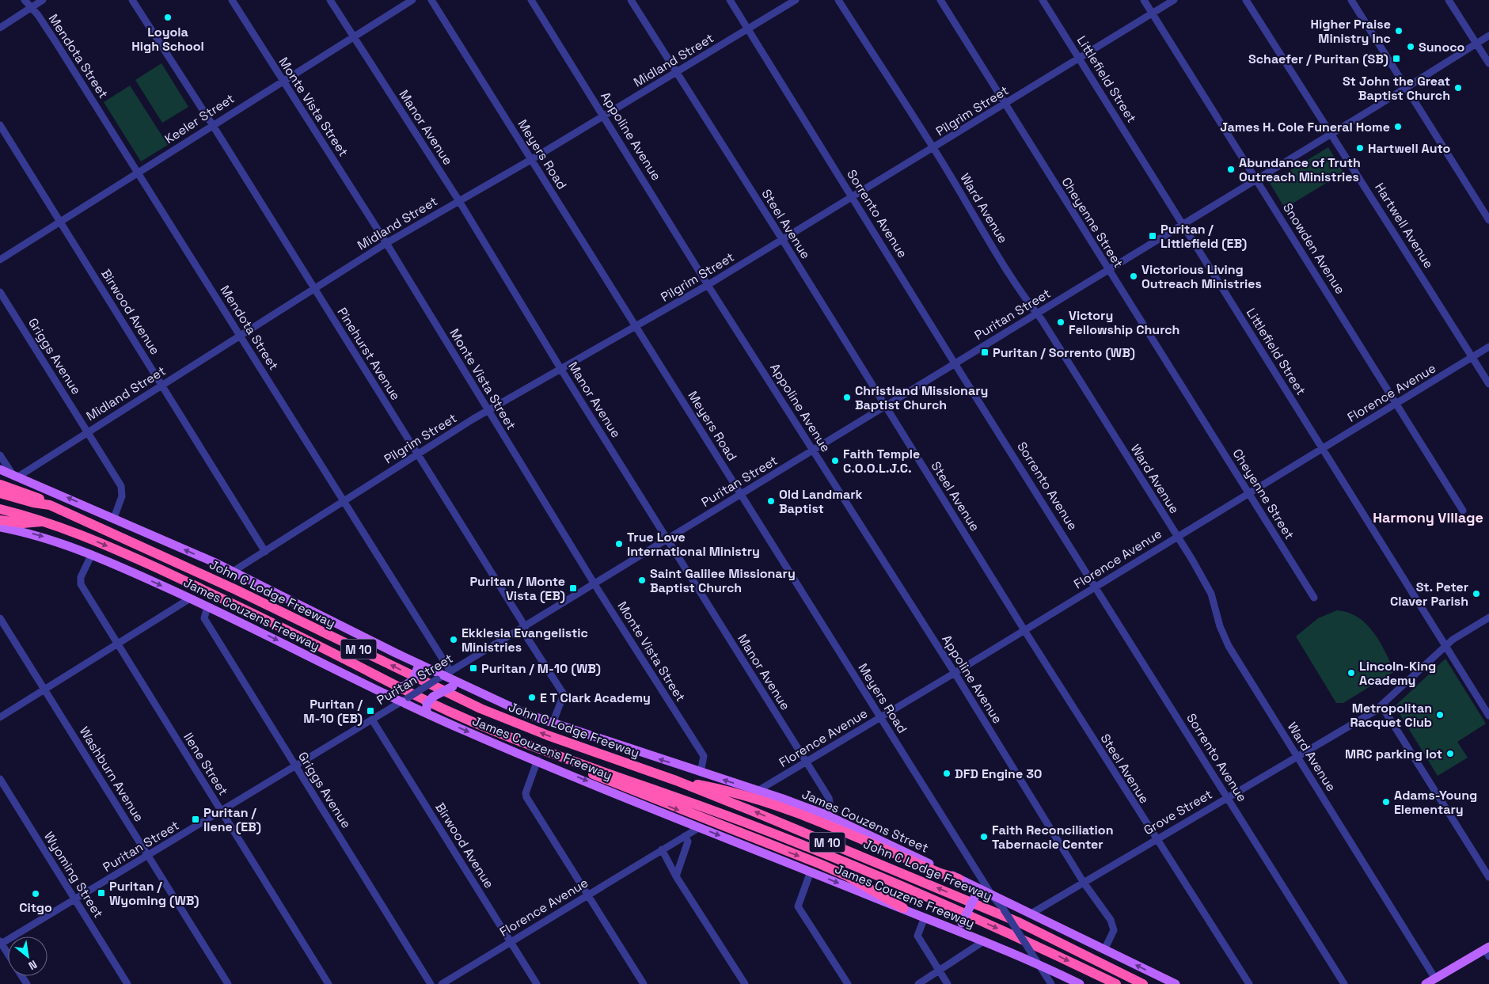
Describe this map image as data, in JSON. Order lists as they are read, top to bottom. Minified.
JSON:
{"streets":{"highway":["John C Lodge Freeway","M 10"],"main road":["James Couzens Freeway","James Couzens Street"],"street":["Mendota Street","Midland Street","Littlefield Street","Monte Vista Street","Pilgrim Street","Keeler Street","Manor Avenue","Appoline Avenue","Meyers Road","Ward Avenue","Sorrento Avenue","Cheyenne Street","Steel Avenue","Hartwell Avenue","Snowden Avenue","Birwood Avenue","Puritan Street","Pinehurst Avenue","Griggs Avenue","Florence Avenue","Ilene Street","Washburn Avenue","Grove Street","Wyoming Street"]},"crossings":[["Mendota Street","Midland Street"],["Mendota Street","Pilgrim Street"],["Mendota Street","Keeler Street"],["Mendota Street","Puritan Street"],["Mendota Street","James Couzens Freeway"],["Midland Street","Monte Vista Street"],["Midland Street","Manor Avenue"],["Midland Street","Appoline Avenue"],["Midland Street","Meyers Road"],["Midland Street","Sorrento Avenue"],["Midland Street","Steel Avenue"],["Midland Street","Birwood Avenue"],["Midland Street","Pinehurst Avenue"],["Midland Street","Griggs Avenue"],["Midland Street","James Couzens Freeway"],["Littlefield Street","Pilgrim Street"],["Littlefield Street","Puritan Street"],["Littlefield Street","Florence Avenue"],["Littlefield Street","Grove Street"],["Monte Vista Street","Pilgrim Street"],["Monte Vista Street","Keeler Street"],["Monte Vista Street","Puritan Street"],["Monte Vista Street","James Couzens Freeway"],["Monte Vista Street","James Couzens Street"],["Pilgrim Street","Manor Avenue"],["Pilgrim Street","Appoline Avenue"],["Pilgrim Street","Meyers Road"],["Pilgrim Street","Ward Avenue"],["Pilgrim Street","Sorrento Avenue"],["Pilgrim Street","Cheyenne Street"],["Pilgrim Street","Steel Avenue"],["Pilgrim Street","Snowden Avenue"],["Pilgrim Street","Birwood Avenue"],["Pilgrim Street","Pinehurst Avenue"],["Pilgrim Street","James Couzens Freeway"],["Keeler Street","Manor Avenue"],["Keeler Street","Birwood Avenue"],["Keeler Street","Pinehurst Avenue"],["Manor Avenue","Puritan Street"],["Manor Avenue","Florence Avenue"],["Manor Avenue","James Couzens Street"],["Appoline Avenue","Puritan Street"],["Appoline Avenue","Florence Avenue"],["Appoline Avenue","Grove Street"],["Meyers Road","Puritan Street"],["Meyers Road","Florence Avenue"],["Meyers Road","James Couzens Freeway"],["Meyers Road","James Couzens Street"],["Ward Avenue","Puritan Street"],["Ward Avenue","Florence Avenue"],["Ward Avenue","Grove Street"],["Sorrento Avenue","Puritan Street"],["Sorrento Avenue","Florence Avenue"],["Sorrento Avenue","Grove Street"],["Cheyenne Street","Puritan Street"],["Cheyenne Street","Florence Avenue"],["Steel Avenue","Puritan Street"],["Steel Avenue","Florence Avenue"],["Steel Avenue","Grove Street"],["Hartwell Avenue","Puritan Street"],["Hartwell Avenue","Florence Avenue"],["Snowden Avenue","Puritan Street"],["Snowden Avenue","Florence Avenue"],["Birwood Avenue","Puritan Street"],["Birwood Avenue","Florence Avenue"],["Puritan Street","Pinehurst Avenue"],["Puritan Street","Griggs Avenue"],["Puritan Street","James Couzens Freeway"],["Puritan Street","Ilene Street"],["Puritan Street","Washburn Avenue"],["Puritan Street","Wyoming Street"],["Pinehurst Avenue","James Couzens Freeway"],["Griggs Avenue","James Couzens Freeway"],["Florence Avenue","James Couzens Freeway"],["Florence Avenue","James Couzens Street"],["James Couzens Freeway","Ilene Street"],["James Couzens Freeway","James Couzens Street"]],"districts":["Harmony Village"],"places":{"other":["Loyola High School","Higher Praise Ministry Inc","Sunoco","St John the Great Baptist Church","James H. Cole Funeral Home","Hartwell Auto","Abundance of Truth Outreach Ministries","Victorious Living Outreach Ministries","Victory Fellowship Church","Christland Missionary Baptist Church","Faith Temple C.O.O.L.J.C.","Old Landmark Baptist","True Love International Ministry","Saint Galilee Missionary Baptist Church","St. Peter Claver Parish","Ekklesia Evangelistic Ministries","Lincoln-King Academy","E T Clark Academy","Metropolitan Racquet Club","MRC parking lot","DFD Engine 30","Adams-Young Elementary","Faith Reconciliation Tabernacle Center","Citgo"],"transit":["Schaefer / Puritan (SB)","Puritan / Littlefield (EB)","Puritan / Sorrento (WB)","Puritan / Monte Vista (EB)","Puritan / M-10 (WB)","Puritan / M-10 (EB)","Puritan / Ilene (EB)","Puritan / Wyoming (WB)"]},"north":"bottom right"}
